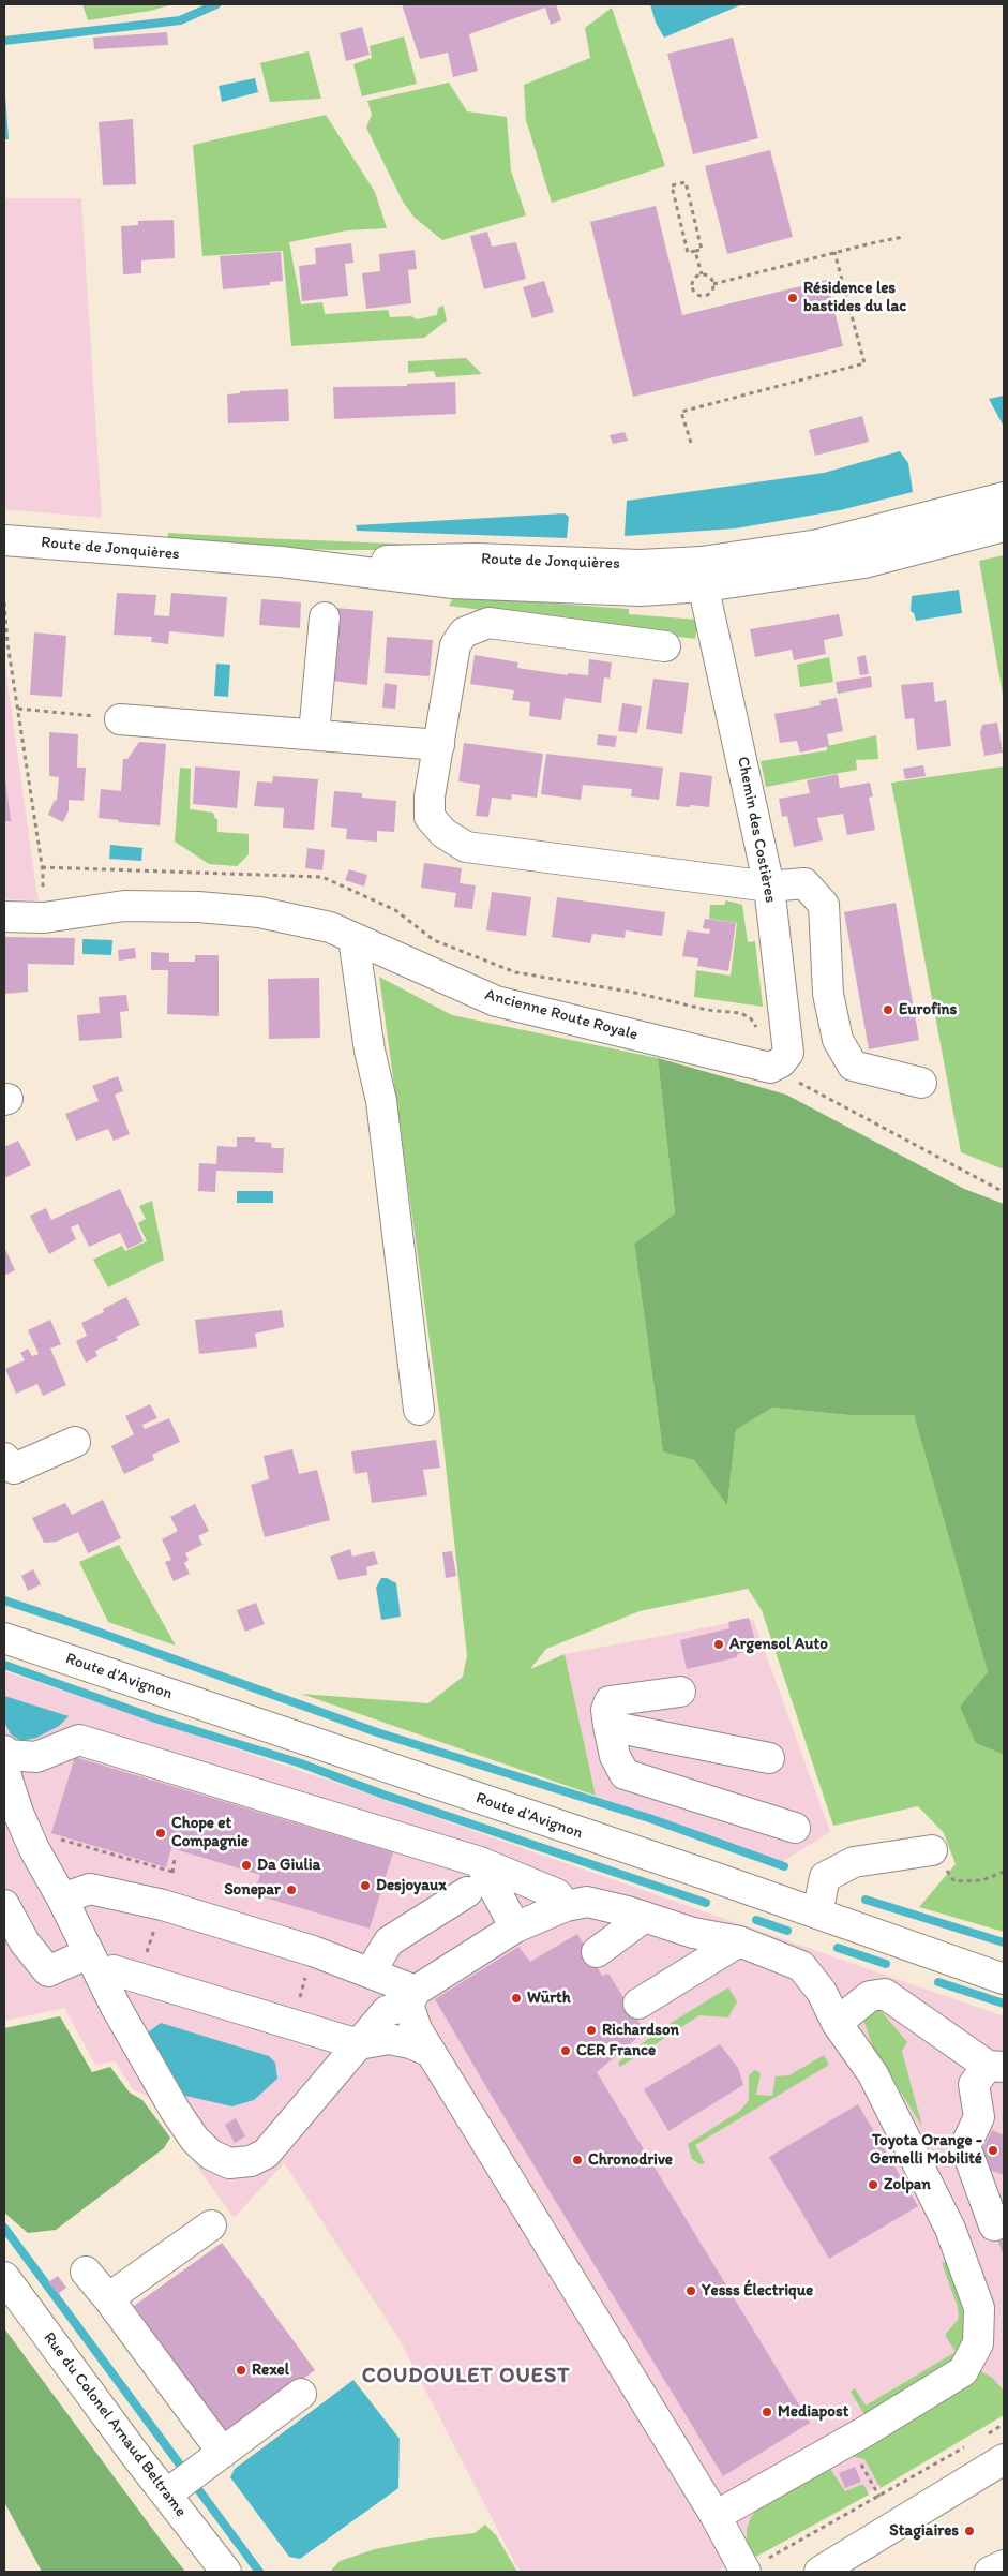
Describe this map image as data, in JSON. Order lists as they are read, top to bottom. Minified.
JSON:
{"streets":{"street":["Route de Jonquières","Chemin des Costières","Ancienne Route Royale","Route d'Avignon","Rue du Colonel Arnaud Beltrame"]},"crossings":[["Route de Jonquières","Chemin des Costières"],["Chemin des Costières","Ancienne Route Royale"]],"districts":["COUDOULET OUEST"],"places":["Résidence les bastides du lac","Eurofins","Argensol Auto","Chope et Compagnie","Da Giulia","Desjoyaux","Sonepar","Würth","Richardson","CER France","Toyota Orange - Gemelli Mobilité","Chronodrive","Zolpan","Yesss Électrique","Rexel","Mediapost","Stagiaires"]}
